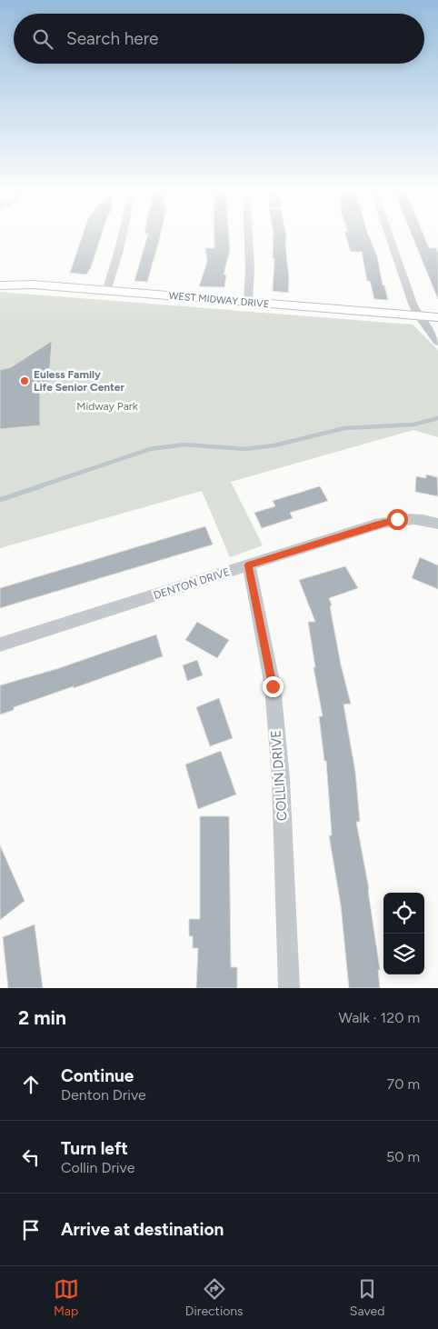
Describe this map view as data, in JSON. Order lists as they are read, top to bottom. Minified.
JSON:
{"streets":{"street":["WEST MIDWAY DRIVE","DENTON DRIVE","COLLIN DRIVE"]},"crossings":[["DENTON DRIVE","COLLIN DRIVE"]],"parks":["Midway Park"],"places":["Euless Family Life Senior Center"],"page":{"search":"Search here","heading":["2 min","Walk · 120 m"],"list":[["Continue","Denton Drive","70 m"],["Turn left","Collin Drive","50 m"],"Arrive at destination"],"nav":["Map","Directions","Saved"]}}
